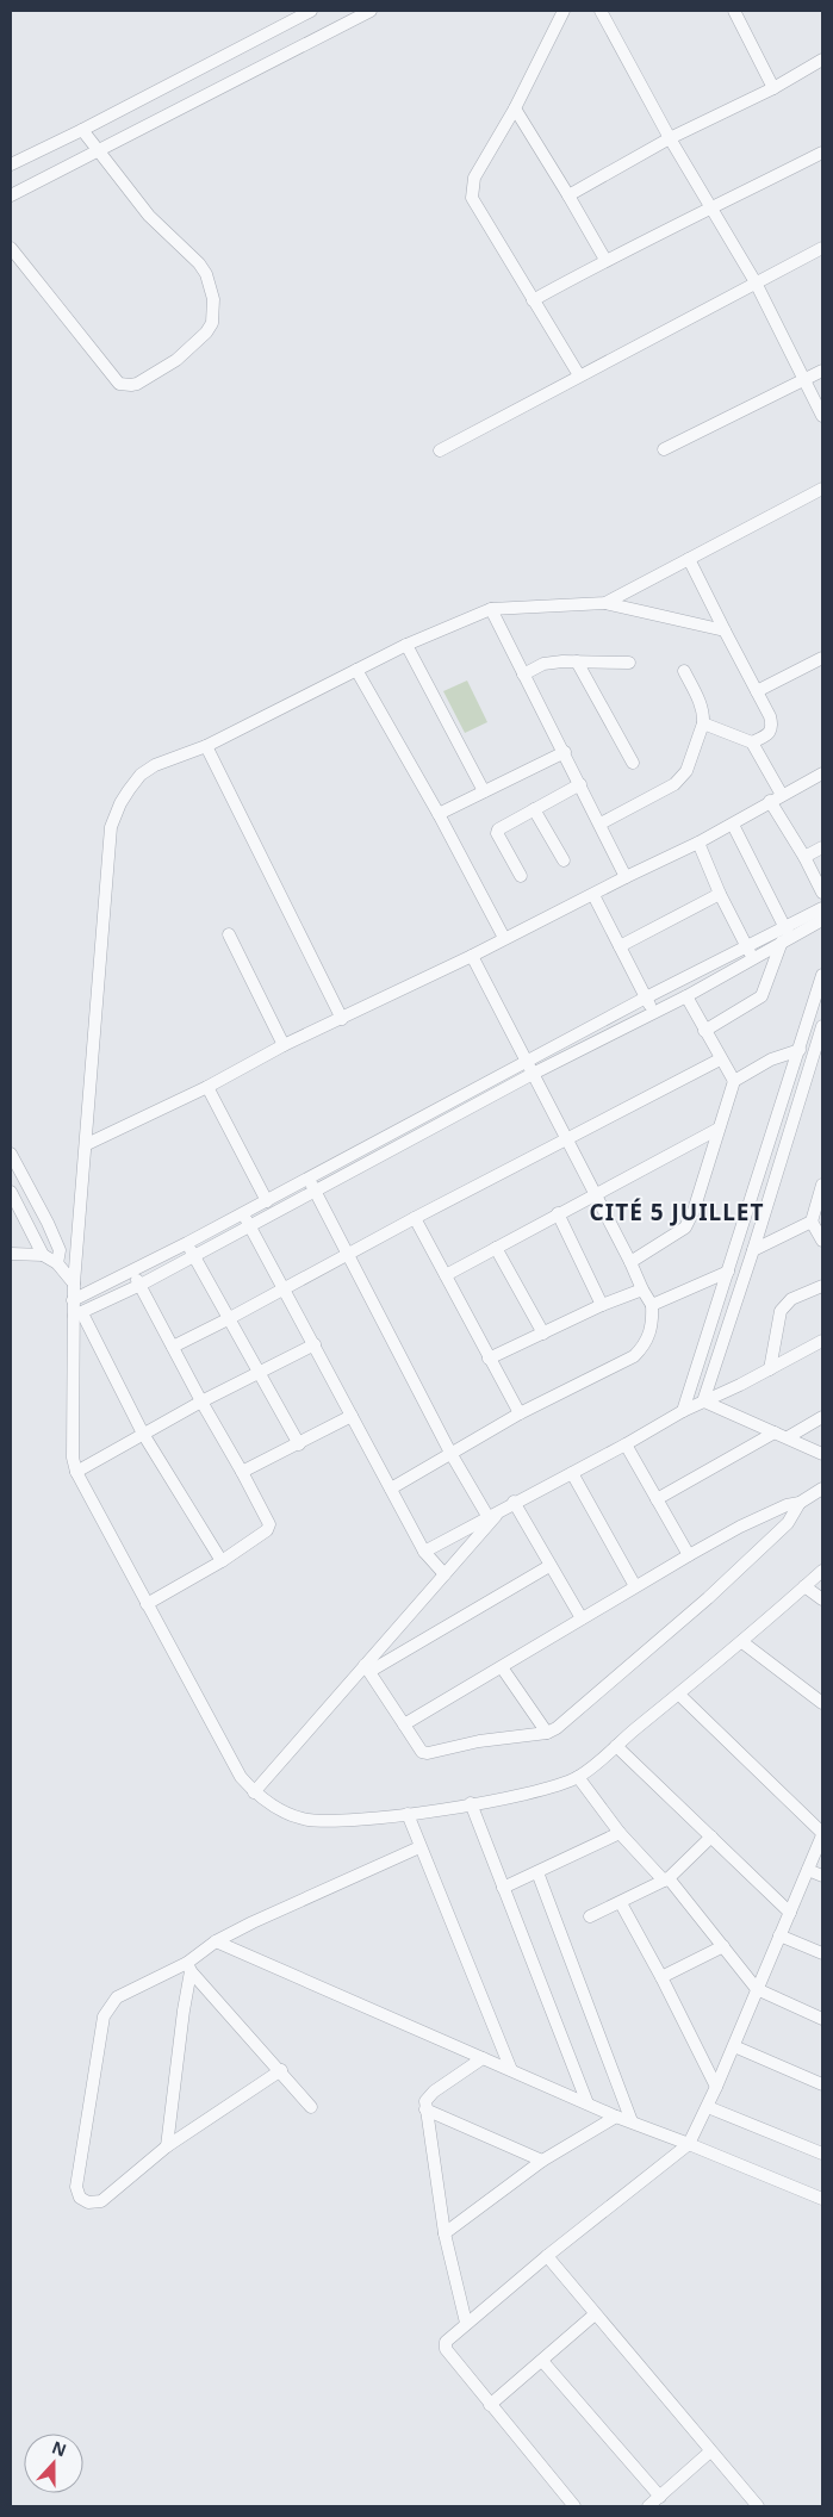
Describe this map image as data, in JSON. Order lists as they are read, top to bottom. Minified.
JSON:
{"districts":["CITÉ 5 JUILLET"],"north":"top"}
